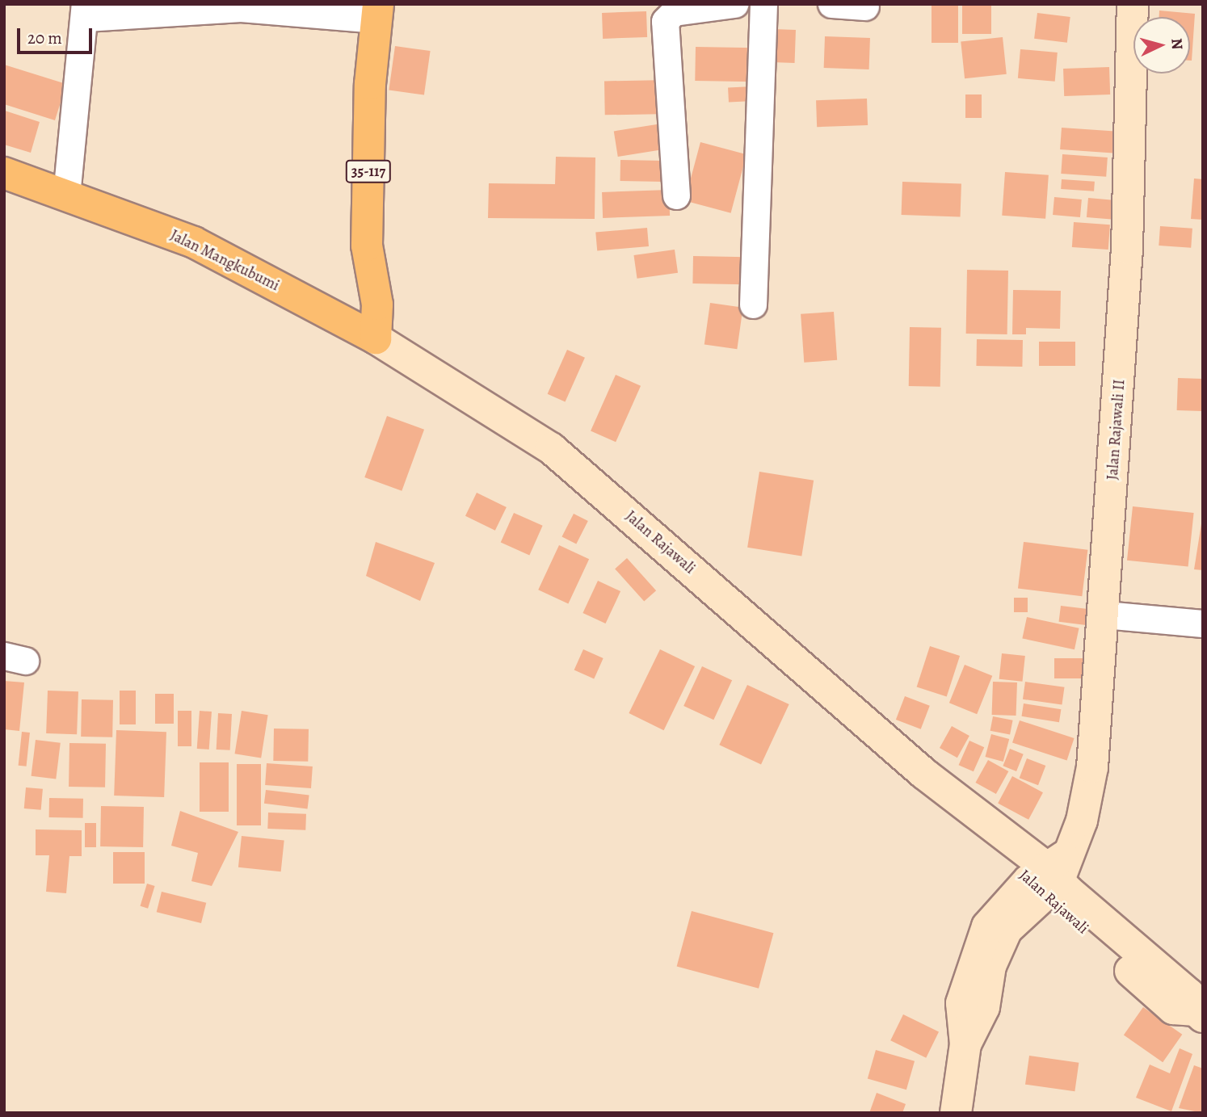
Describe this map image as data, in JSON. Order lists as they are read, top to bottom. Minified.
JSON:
{"streets":{"main road":["35-117","Jalan Mangkubumi","Jalan Rajawali II","Jalan Rajawali"]},"crossings":[["35-117","Jalan Mangkubumi"],["35-117","Jalan Rajawali"],["Jalan Mangkubumi","Jalan Rajawali"],["Jalan Rajawali II","Jalan Rajawali"]],"scale_bar":"20 m","north":"right"}
